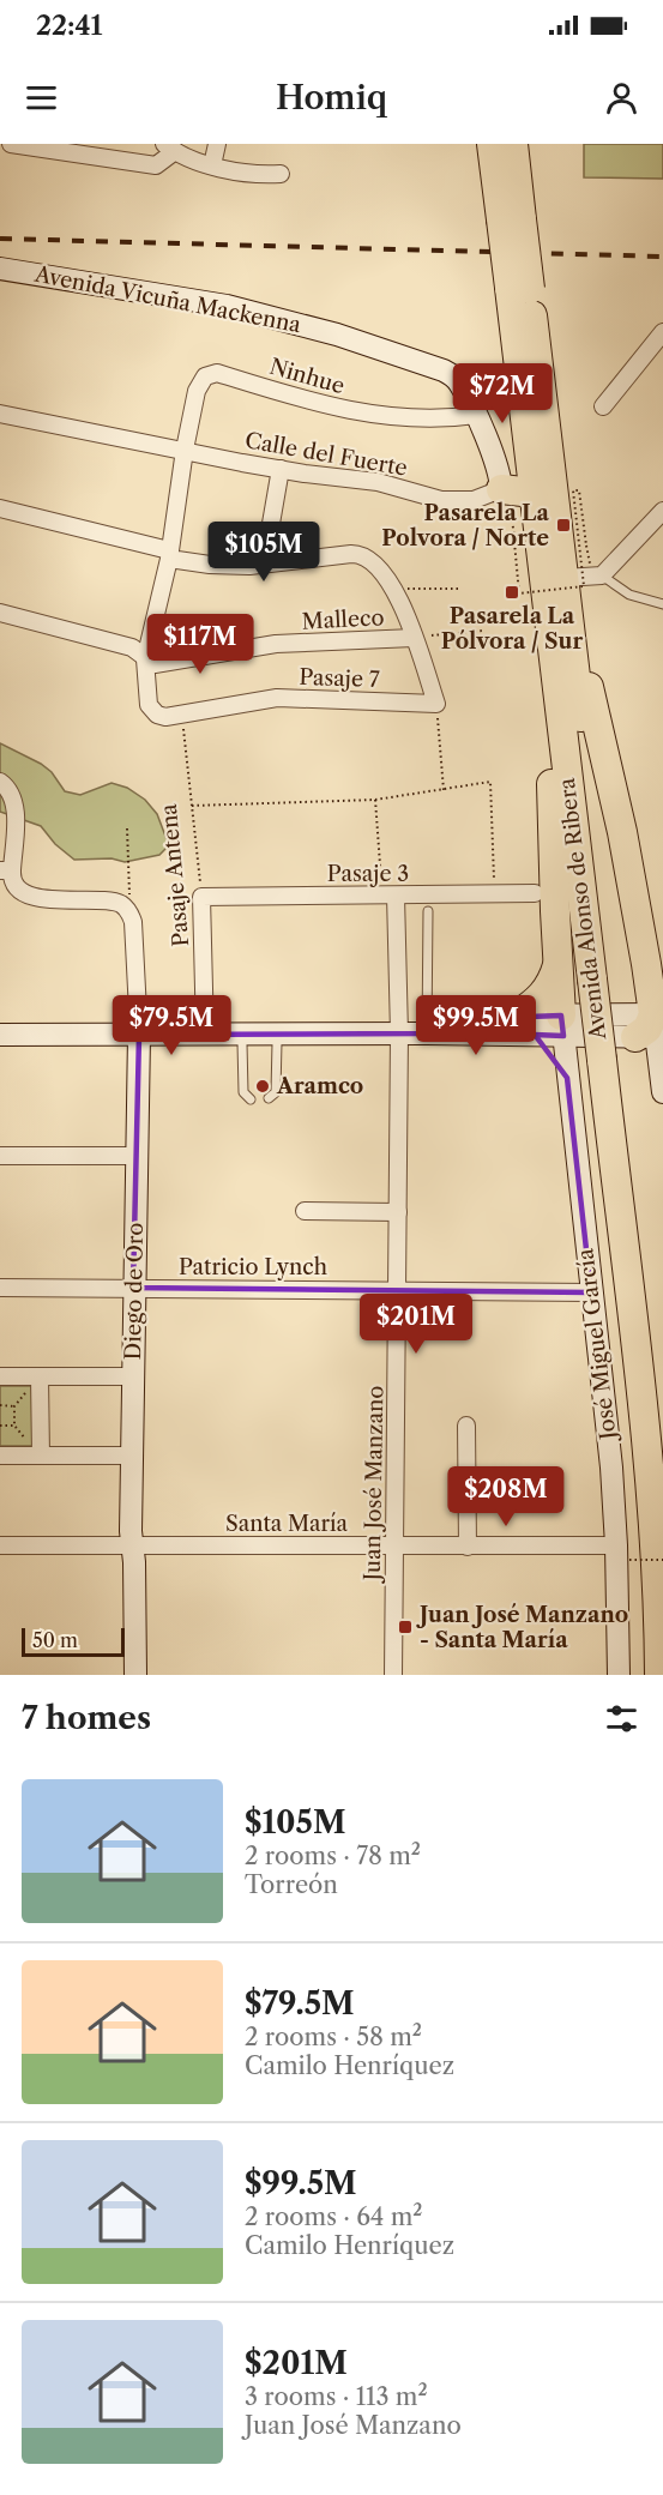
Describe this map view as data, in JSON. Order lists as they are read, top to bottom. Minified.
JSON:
{"streets":{"highway":["Avenida Alonso de Ribera"],"main road":["Avenida Vicuña Mackenna","Diego de Oro","José Miguel García"],"street":["Ninhue","Calle del Fuerte","Malleco","Pasaje 7","Pasaje 3","Pasaje Antena","Patricio Lynch","Juan José Manzano","Santa María"]},"crossings":[["Avenida Vicuña Mackenna","Ninhue"],["Ninhue","Calle del Fuerte"],["Ninhue","Malleco"],["Ninhue","Pasaje 7"],["Pasaje 7","Pasaje Antena"],["Pasaje 3","Pasaje Antena"],["Pasaje 3","Juan José Manzano"],["Patricio Lynch","Diego de Oro"],["Patricio Lynch","José Miguel García"],["Patricio Lynch","Juan José Manzano"],["Diego de Oro","Santa María"],["José Miguel García","Santa María"],["Juan José Manzano","Santa María"]],"places":{"transit":["Pasarela La Polvora / Norte","Pasarela La Pólvora / Sur","Juan José Manzano - Santa María"],"other":["Aramco"]},"scale_bar":"50 m","page":{"status":"22:41","header":"Homiq","price":["$72M","$105M","$117M","$79.5M","$99.5M","$201M","$208M"],"scale":"50 m","heading":"7 homes","list":[{"name":"$105M","note":"2 rooms · 78 m² · Torreón"},{"name":"$79.5M","note":"2 rooms · 58 m² · Camilo Henríquez"},{"name":"$99.5M","note":"2 rooms · 64 m² · Camilo Henríquez"},{"name":"$201M","note":"3 rooms · 113 m² · Juan José Manzano"}]}}
